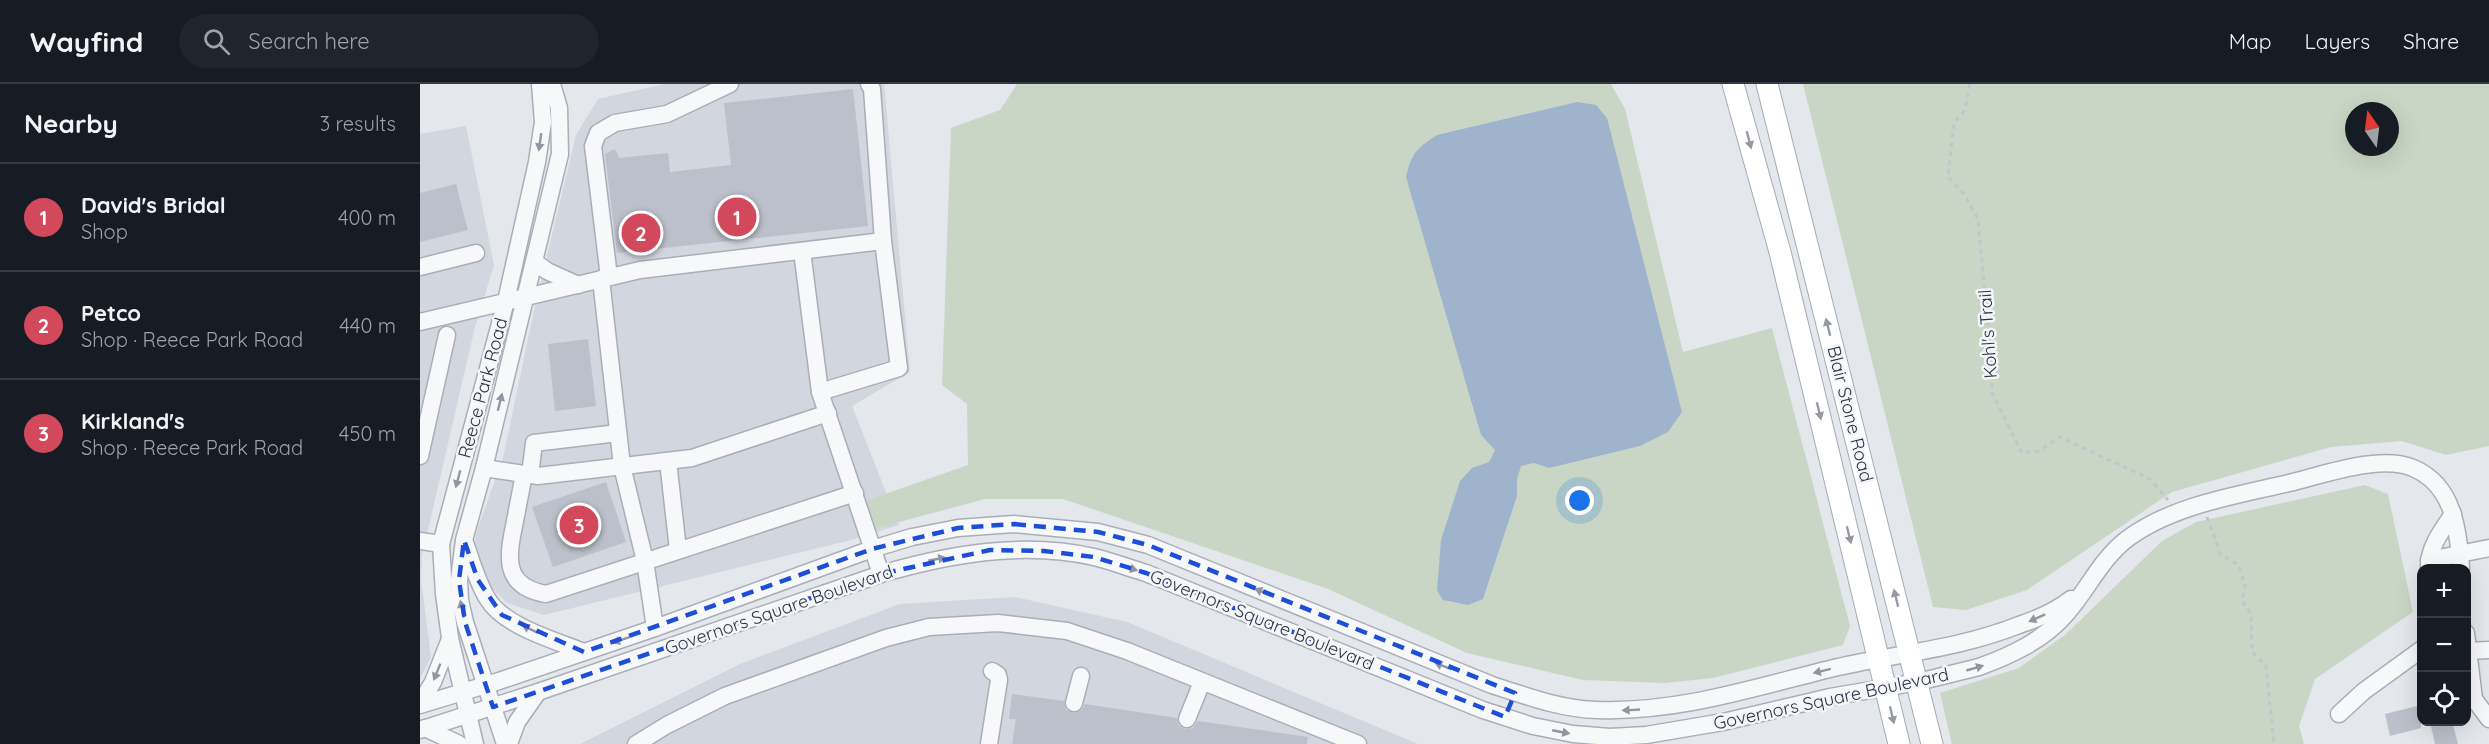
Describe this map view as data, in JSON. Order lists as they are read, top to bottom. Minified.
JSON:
{"streets":{"main road":["Blair Stone Road"],"street":["Reece Park Road","Governors Square Boulevard"],"path":["Kohl's Trail"]},"crossings":[["Kohl's Trail","Governors Square Boulevard"],["Reece Park Road","Governors Square Boulevard"],["Blair Stone Road","Governors Square Boulevard"]],"north":"top","page":{"header":"Wayfind","search":"Search here","nav":["Map","Layers","Share"],"heading":["Nearby","3 results"],"list":[{"mark":"1","name":"David's Bridal","note":"Shop","value":"400 m"},{"mark":"2","name":"Petco","note":"Shop · Reece Park Road","value":"440 m"},{"mark":"3","name":"Kirkland's","note":"Shop · Reece Park Road","value":"450 m"}],"pins":["1","2","3"],"map_buttons":["+","−"]}}
